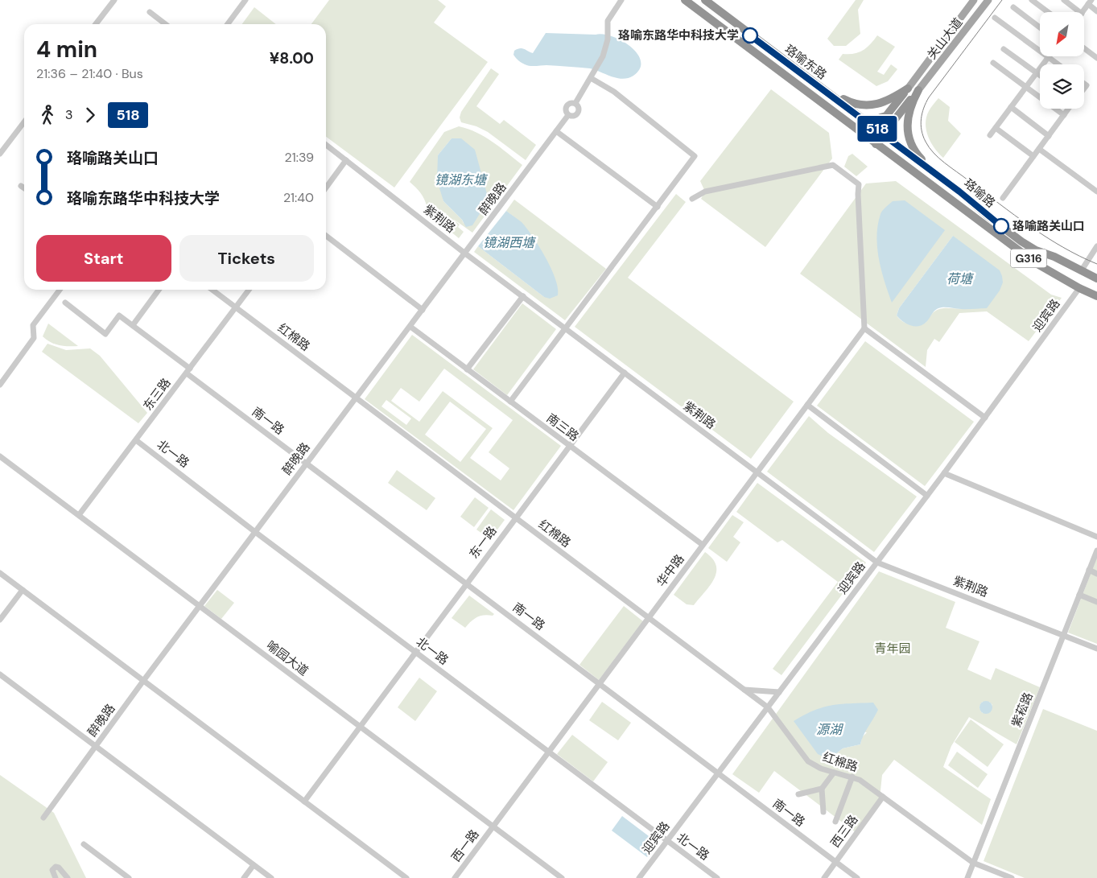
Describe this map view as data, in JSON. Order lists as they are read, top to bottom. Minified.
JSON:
{"streets":{"highway":["珞喻东路","珞喻路","G316"],"main road":["关山大道"],"street":["醉晚路","紫荆路","迎宾路","红棉路","东三路","南一路","南三路","北一路","东一路","华中路","喻园大道","紫菘路","西三路","西一路"]},"crossings":[["珞喻东路","珞喻路"],["珞喻路","迎宾路"],["醉晚路","紫荆路"],["醉晚路","红棉路"],["醉晚路","南一路"],["醉晚路","南三路"],["醉晚路","北一路"],["醉晚路","喻园大道"],["紫荆路","迎宾路"],["紫荆路","东一路"],["紫荆路","华中路"],["紫荆路","紫菘路"],["迎宾路","红棉路"],["迎宾路","南一路"],["迎宾路","北一路"],["红棉路","东三路"],["红棉路","东一路"],["红棉路","华中路"],["红棉路","紫菘路"],["红棉路","西三路"],["东三路","南一路"],["东三路","北一路"],["东三路","喻园大道"],["南一路","东一路"],["南一路","华中路"],["南一路","西三路"],["南三路","东一路"],["南三路","华中路"],["北一路","东一路"],["北一路","华中路"],["东一路","喻园大道"],["华中路","喻园大道"],["华中路","西一路"],["喻园大道","西一路"]],"water":["镜湖东塘","镜湖西塘","荷塘","源湖"],"parks":["青年园"],"places":["珞喻东路华中科技大学","珞喻路关山口"],"lines":["bus line 518"],"north":"bottom left","page":{"on_map":"518","heading":["4 min","21:36 – 21:40 · Bus","¥8.00"],"legs":["3","518"],"list":[{"name":"珞喻路关山口","value":"21:39"},{"name":"珞喻东路华中科技大学","value":"21:40"}],"buttons":["Start","Tickets"]}}
